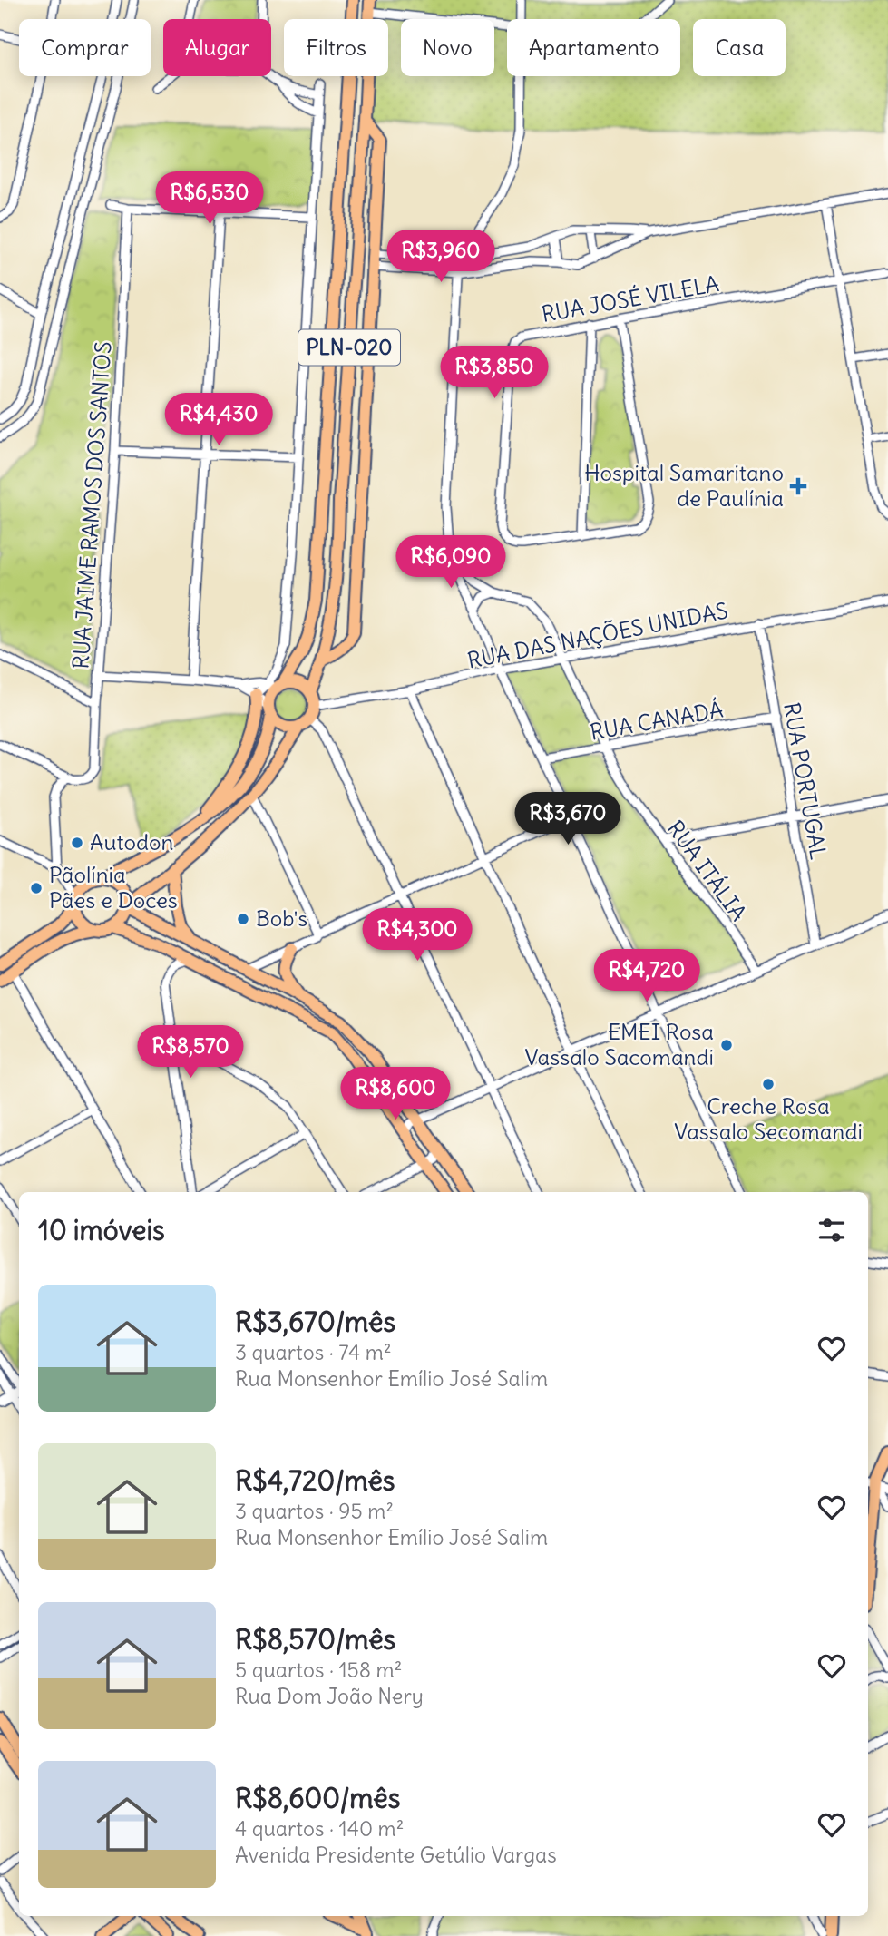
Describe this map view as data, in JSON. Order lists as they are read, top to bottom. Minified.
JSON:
{"streets":{"main road":["PLN-020"],"street":["RUA JOSÉ VILELA","RUA JAIME RAMOS DOS SANTOS","RUA DAS NAÇÕES UNIDAS","RUA CANADÁ","RUA PORTUGAL","RUA ITÁLIA"]},"crossings":[["PLN-020","RUA DAS NAÇÕES UNIDAS"],["RUA DAS NAÇÕES UNIDAS","RUA PORTUGAL"],["RUA DAS NAÇÕES UNIDAS","RUA ITÁLIA"],["RUA CANADÁ","RUA PORTUGAL"],["RUA CANADÁ","RUA ITÁLIA"]],"places":{"health":["Hospital Samaritano de Paulínia"],"other":["Autodon","Pãolínia Pães e Doces","Bob's","EMEI Rosa Vassalo Sacomandi","Creche Rosa Vassalo Secomandi"]},"page":{"chip":["Comprar","Alugar","Filtros","Novo","Apartamento","Casa"],"price":["R$6,530","R$3,960","R$3,850","R$4,430","R$6,090","R$3,670","R$4,300","R$4,720","R$8,570","R$8,600"],"heading":"10 imóveis","list":[{"name":"R$3,670/mês","note":"3 quartos · 74 m² · Rua Monsenhor Emílio José Salim"},{"name":"R$4,720/mês","note":"3 quartos · 95 m² · Rua Monsenhor Emílio José Salim"},{"name":"R$8,570/mês","note":"5 quartos · 158 m² · Rua Dom João Nery"},{"name":"R$8,600/mês","note":"4 quartos · 140 m² · Avenida Presidente Getúlio Vargas"}]}}
